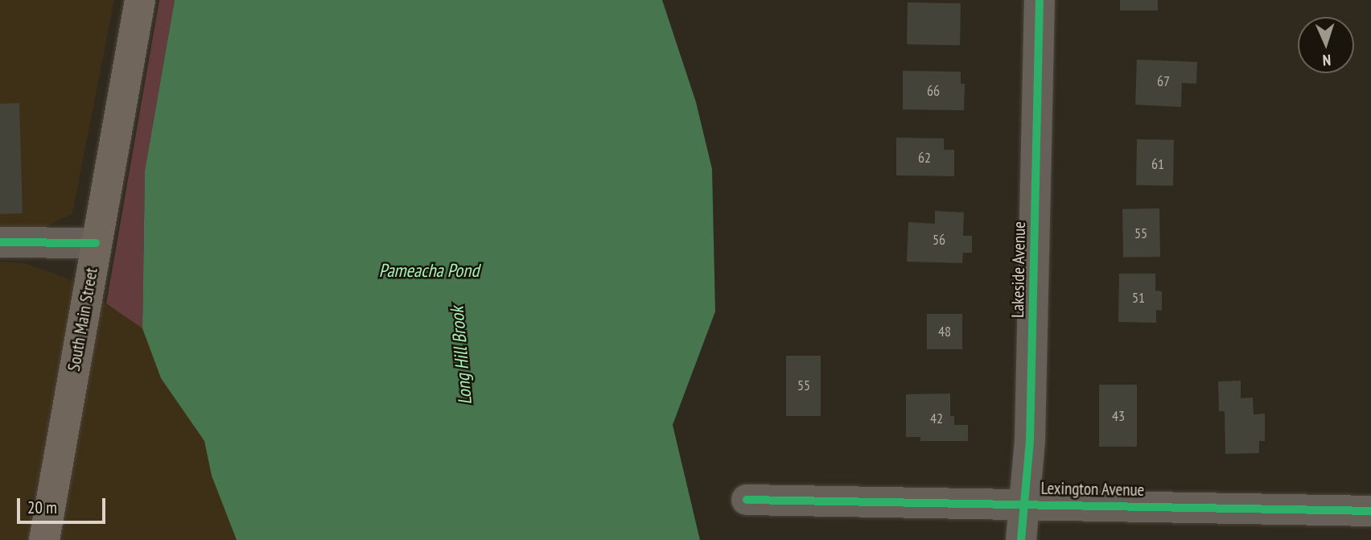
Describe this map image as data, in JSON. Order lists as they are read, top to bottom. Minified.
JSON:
{"streets":{"main road":["South Main Street"],"street":["Lakeside Avenue","Lexington Avenue"]},"crossings":[["Lakeside Avenue","Lexington Avenue"]],"water":["Pameacha Pond","Long Hill Brook"],"house_numbers":["67","66","62","61","55","56","51","48","55","43","42"],"scale_bar":"20 m","north":"bottom"}
